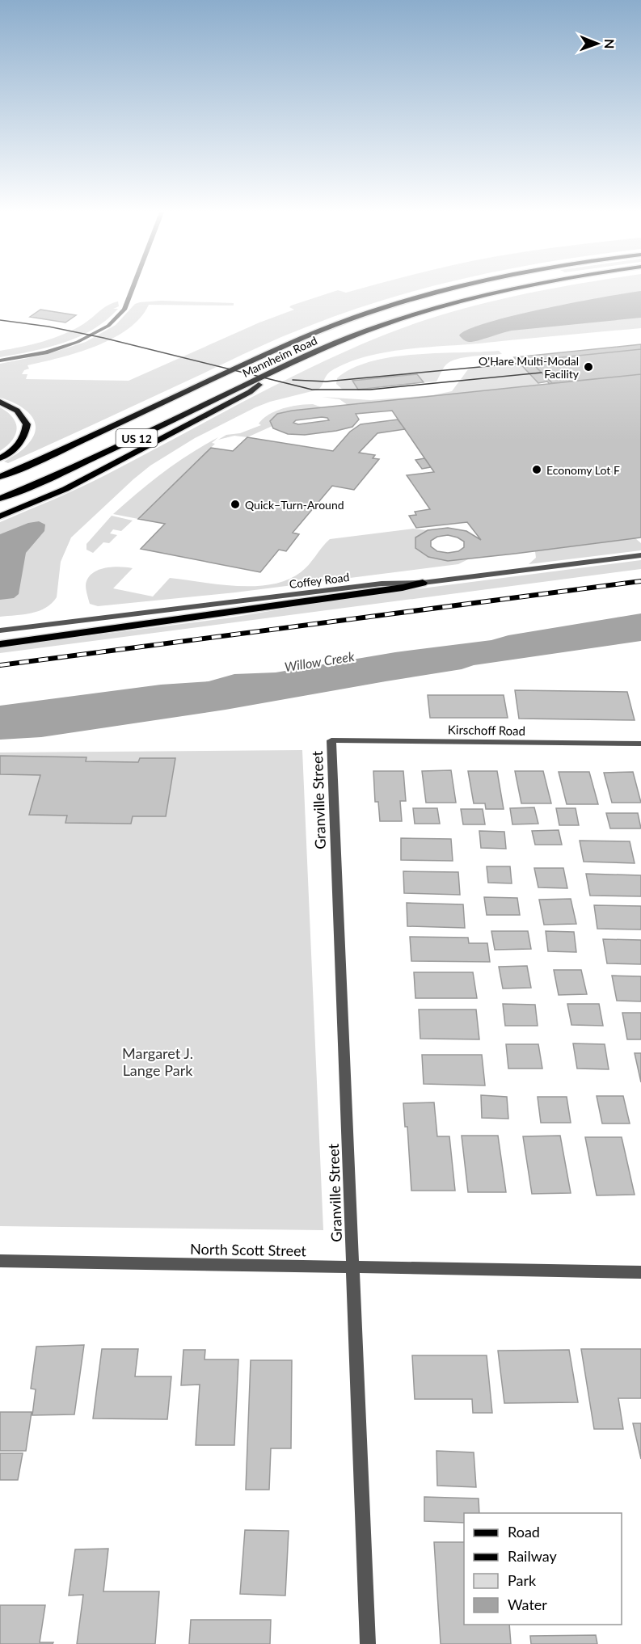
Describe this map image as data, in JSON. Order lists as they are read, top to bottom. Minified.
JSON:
{"streets":{"main road":["Mannheim Road","US 12"],"street":["Coffey Road","Kirschoff Road","Granville Street","North Scott Street"]},"crossings":[["Kirschoff Road","Granville Street"],["Granville Street","North Scott Street"]],"water":["Willow Creek"],"parks":["Margaret J. Lange Park"],"places":["O'Hare Multi-Modal Facility","Economy Lot F","Quick–Turn-Around"],"legend":["Road","Railway","Park","Water"],"north":"right"}
